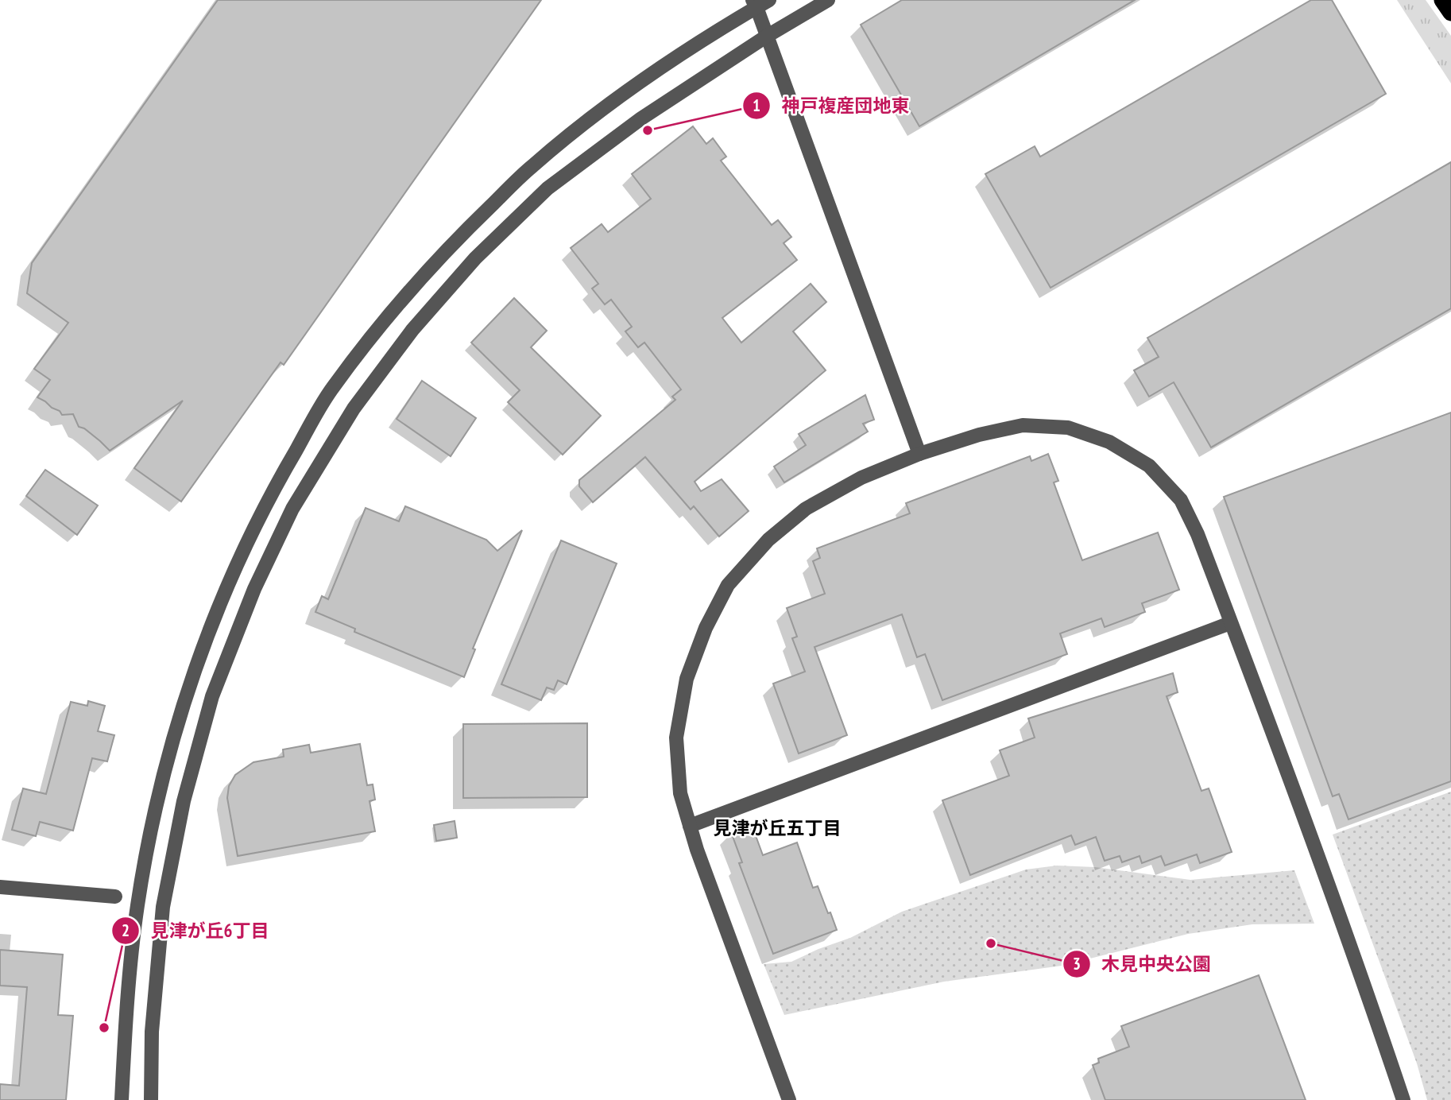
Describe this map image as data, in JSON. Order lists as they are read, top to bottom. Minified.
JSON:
{"districts":["見津が丘五丁目"],"places":["神戸複産団地東","木見中央公園","見津が丘6丁目"]}
